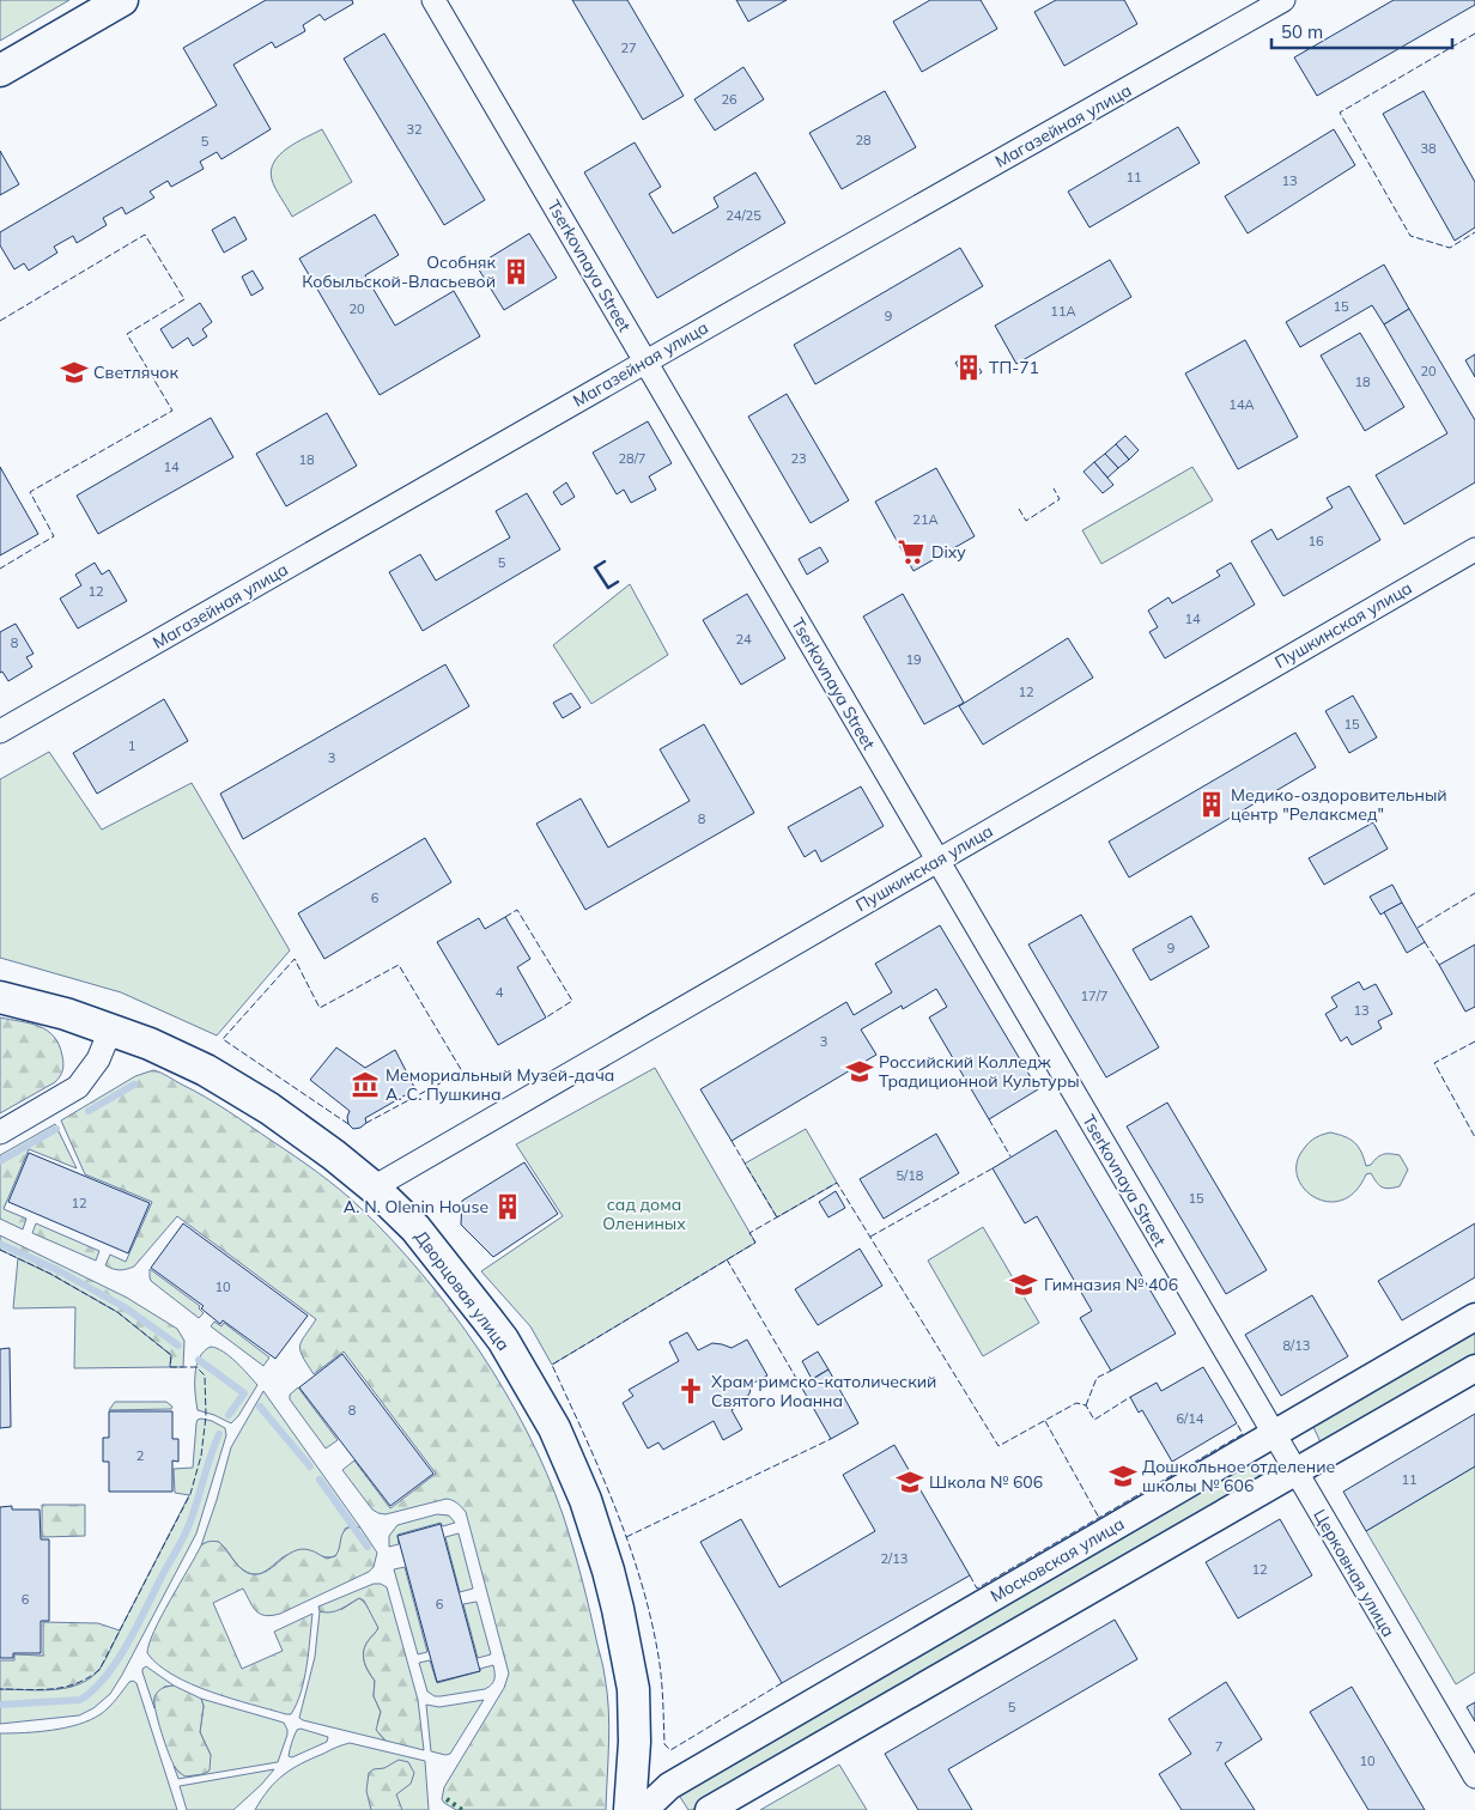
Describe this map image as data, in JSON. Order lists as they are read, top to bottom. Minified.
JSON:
{"streets":{"main road":["Дворцовая улица"],"street":["Магазейная улица","Tserkovnaya Street","Пушкинская улица","Московская улица","Церковная улица"]},"crossings":[["Магазейная улица","Tserkovnaya Street"],["Tserkovnaya Street","Пушкинская улица"],["Tserkovnaya Street","Церковная улица"],["Пушкинская улица","Дворцовая улица"],["Пушкинская улица","Церковная улица"],["Московская улица","Церковная улица"]],"parks":["сад дома Олениных"],"places":{"building":["Особняк Кобыльской-Власьевой","ТП-71","Медико-оздоровительный центр \"Релаксмед\"","A. N. Olenin House"],"school or university":["Светлячок","Российский Колледж Традиционной Культуры","Гимназия № 406","Дошкольное отделение школы № 606","Школа № 606"],"supermarket":["Dixy"],"museum":["Мемориальный Музей-дача А. С. Пушкина"],"church":["Храм римско-католический Святого Иоанна"]},"house_numbers":["27","26","32","28","5","38","11","13","24/25","15","20","11А","9","20","18","14А","28/7","23","18","14","21А","16","5","12","14","24","8","19","12","15","1","3","8","6","9","4","17/7","13","3","5/18","15","12","10","8/13","8","6/14","2","11","2/13","12","6","6","5","7","10"],"scale_bar":"50 m"}
